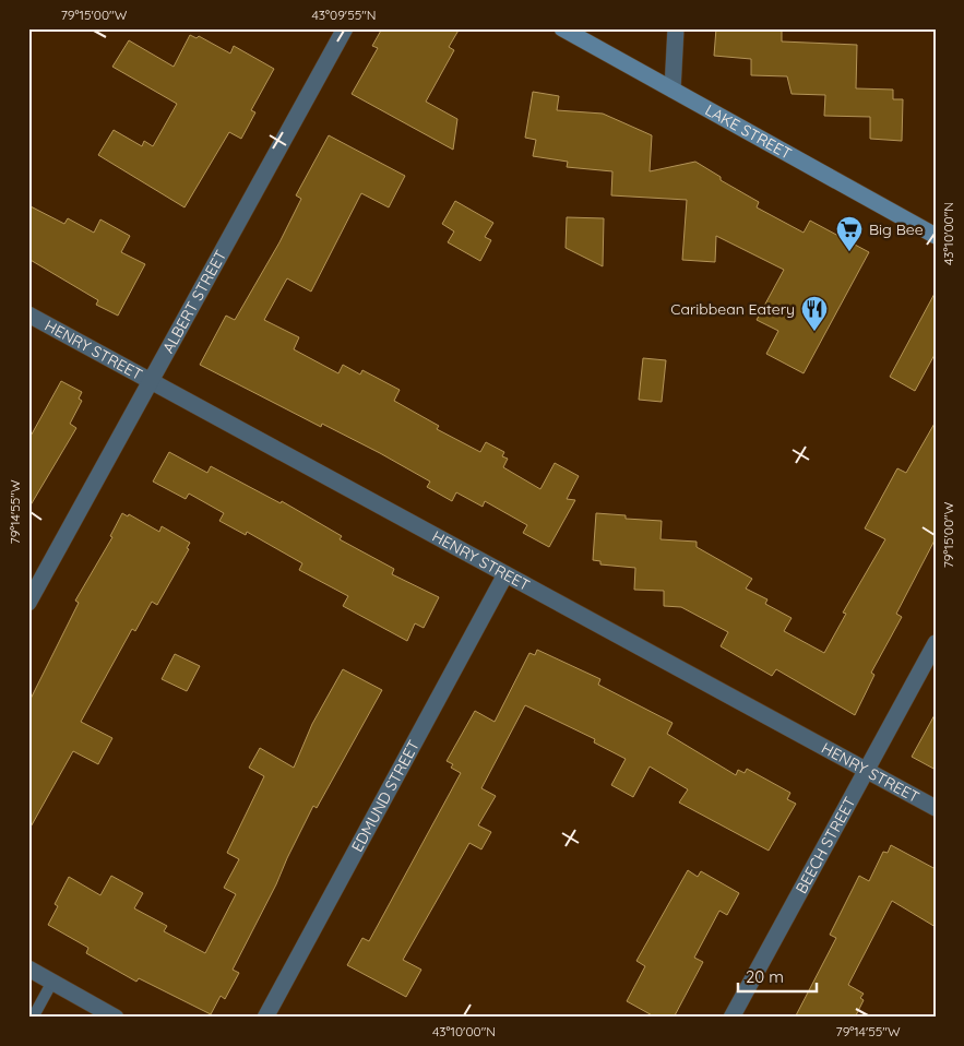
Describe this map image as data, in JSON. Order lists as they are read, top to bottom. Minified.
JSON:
{"streets":{"main road":["LAKE STREET"],"street":["ALBERT STREET","HENRY STREET","EDMUND STREET","BEECH STREET"]},"crossings":[["ALBERT STREET","HENRY STREET"],["HENRY STREET","EDMUND STREET"],["HENRY STREET","BEECH STREET"]],"places":{"supermarket":["Big Bee"],"restaurant":["Caribbean Eatery"]},"scale_bar":"20 m","coordinates":["79°15'00\"W","43°09'55\"N","43°10'00\"N","79°14'55\"W"]}
